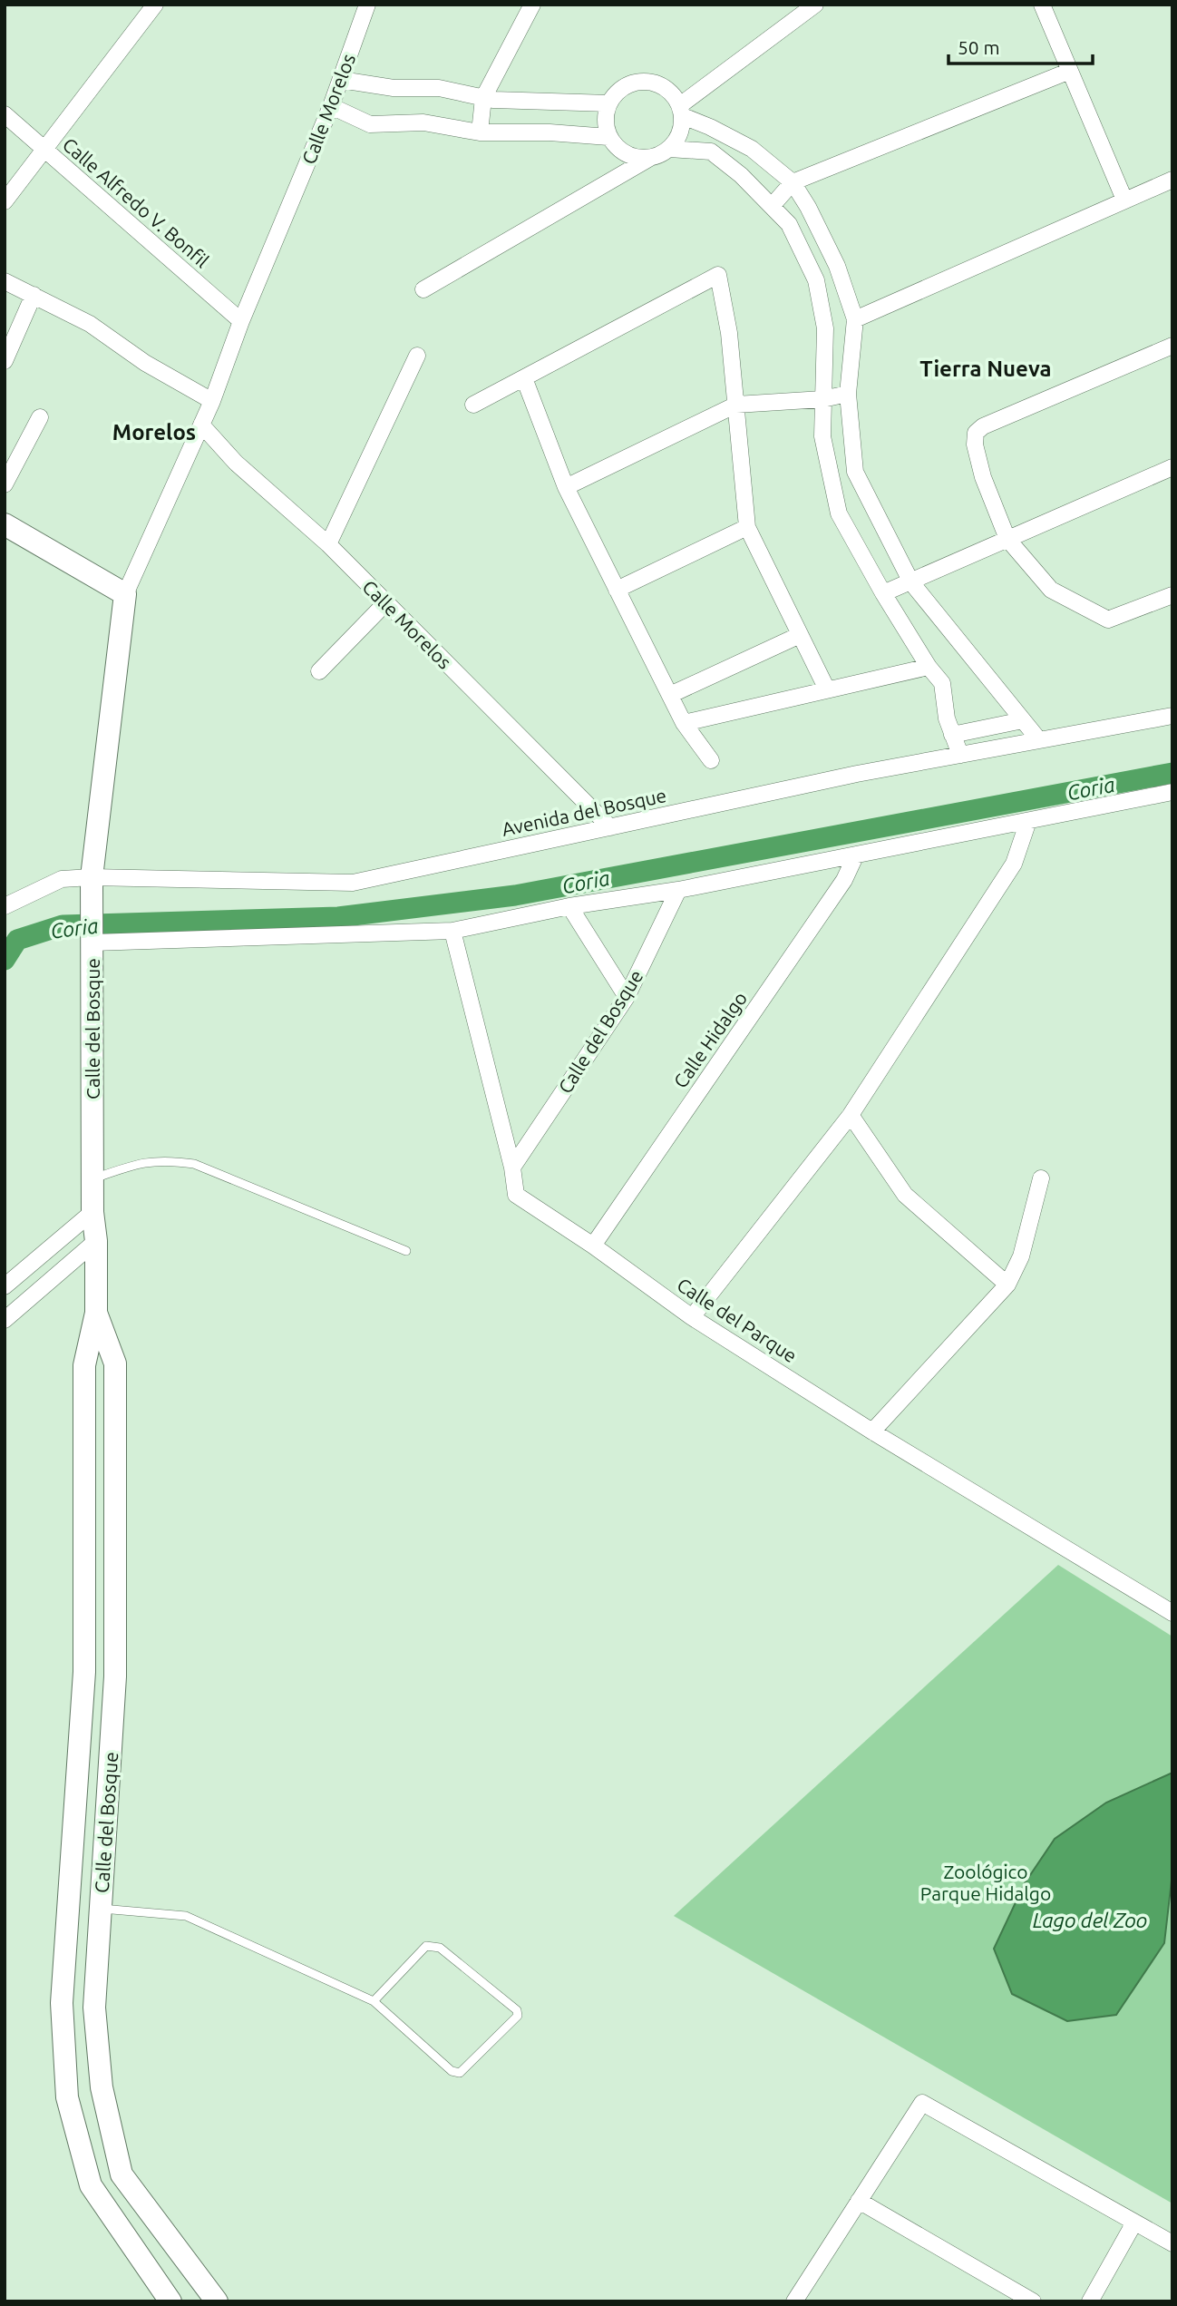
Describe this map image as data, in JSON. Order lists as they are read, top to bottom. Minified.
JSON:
{"streets":{"street":["Calle Morelos","Calle Alfredo V. Bonfil","Avenida del Bosque","Calle del Bosque","Calle Hidalgo","Calle del Parque"]},"crossings":[["Calle Morelos","Calle Alfredo V. Bonfil"],["Calle Morelos","Avenida del Bosque"],["Calle Morelos","Calle del Bosque"],["Avenida del Bosque","Calle del Bosque"],["Calle del Bosque","Calle del Parque"],["Calle Hidalgo","Calle del Parque"]],"districts":["Tierra Nueva","Morelos"],"water":["Coria","Lago del Zoo"],"parks":["Zoológico Parque Hidalgo"],"scale_bar":"50 m"}
